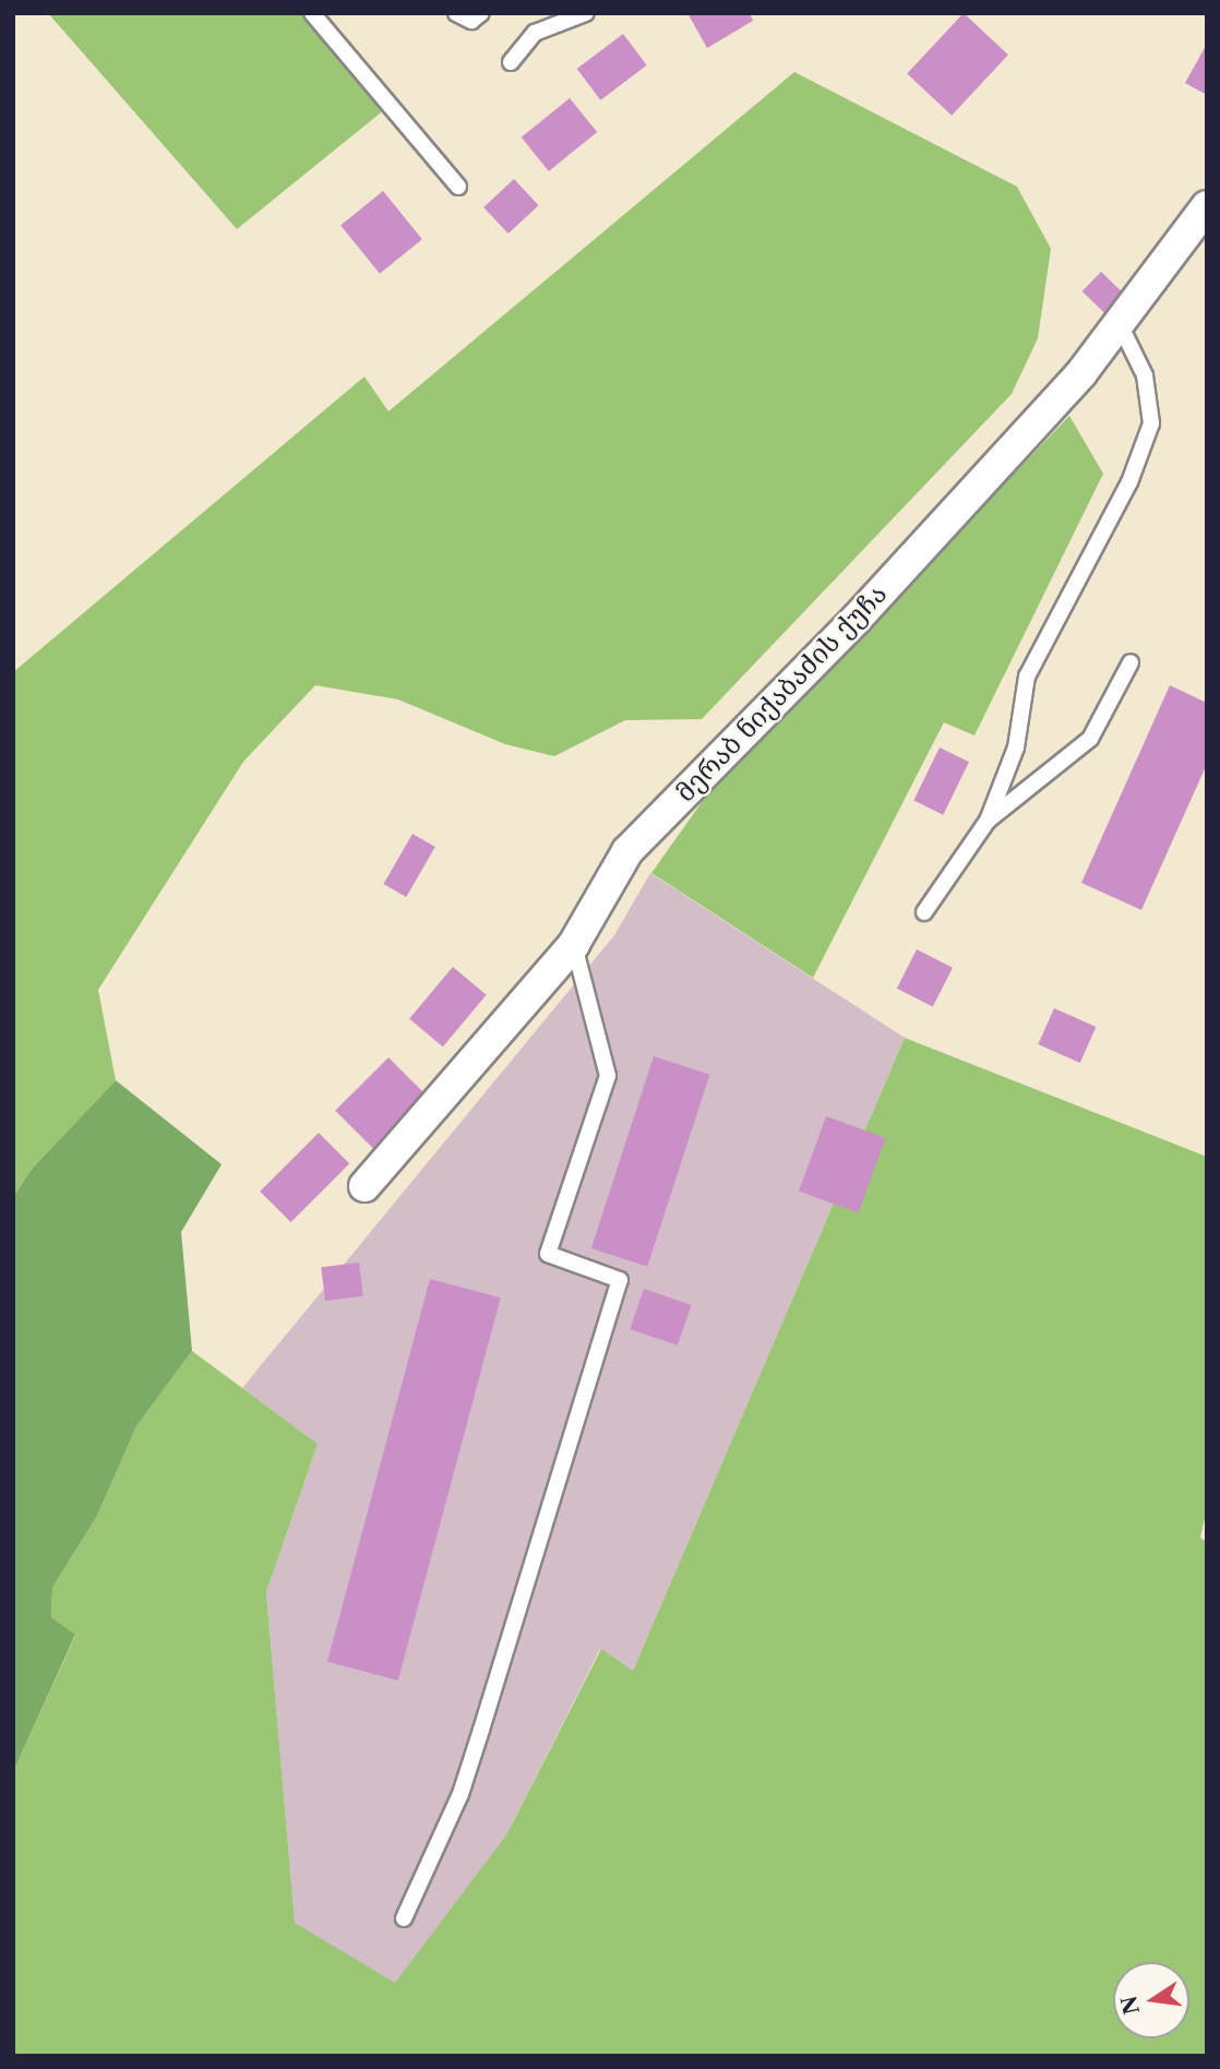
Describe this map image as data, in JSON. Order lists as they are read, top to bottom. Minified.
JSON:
{"streets":{"street":["მერაბ ნიქაბაძის ქუჩა"]},"north":"left"}
